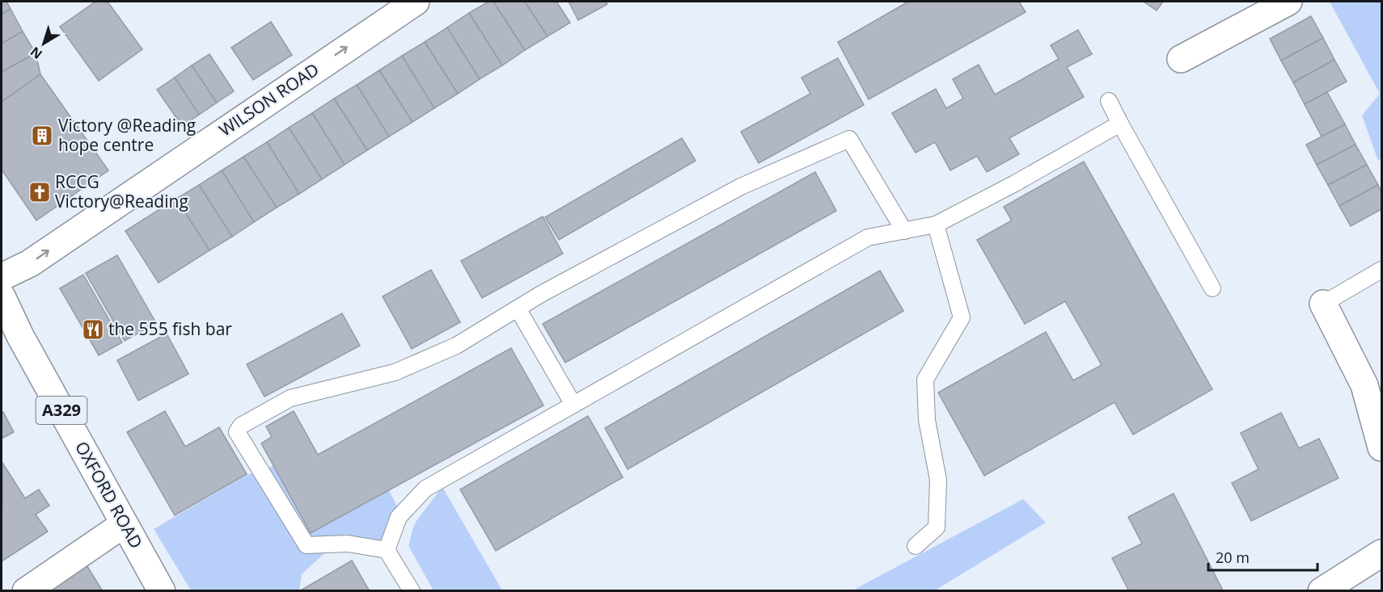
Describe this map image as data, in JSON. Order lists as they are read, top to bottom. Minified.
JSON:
{"streets":{"street":["WILSON ROAD","A329","OXFORD ROAD"]},"one_way":["WILSON ROAD"],"places":{"building":["Victory @Reading hope centre"],"church":["RCCG Victory@Reading"],"restaurant":["the 555 fish bar"]},"scale_bar":"20 m","north":"bottom left"}
